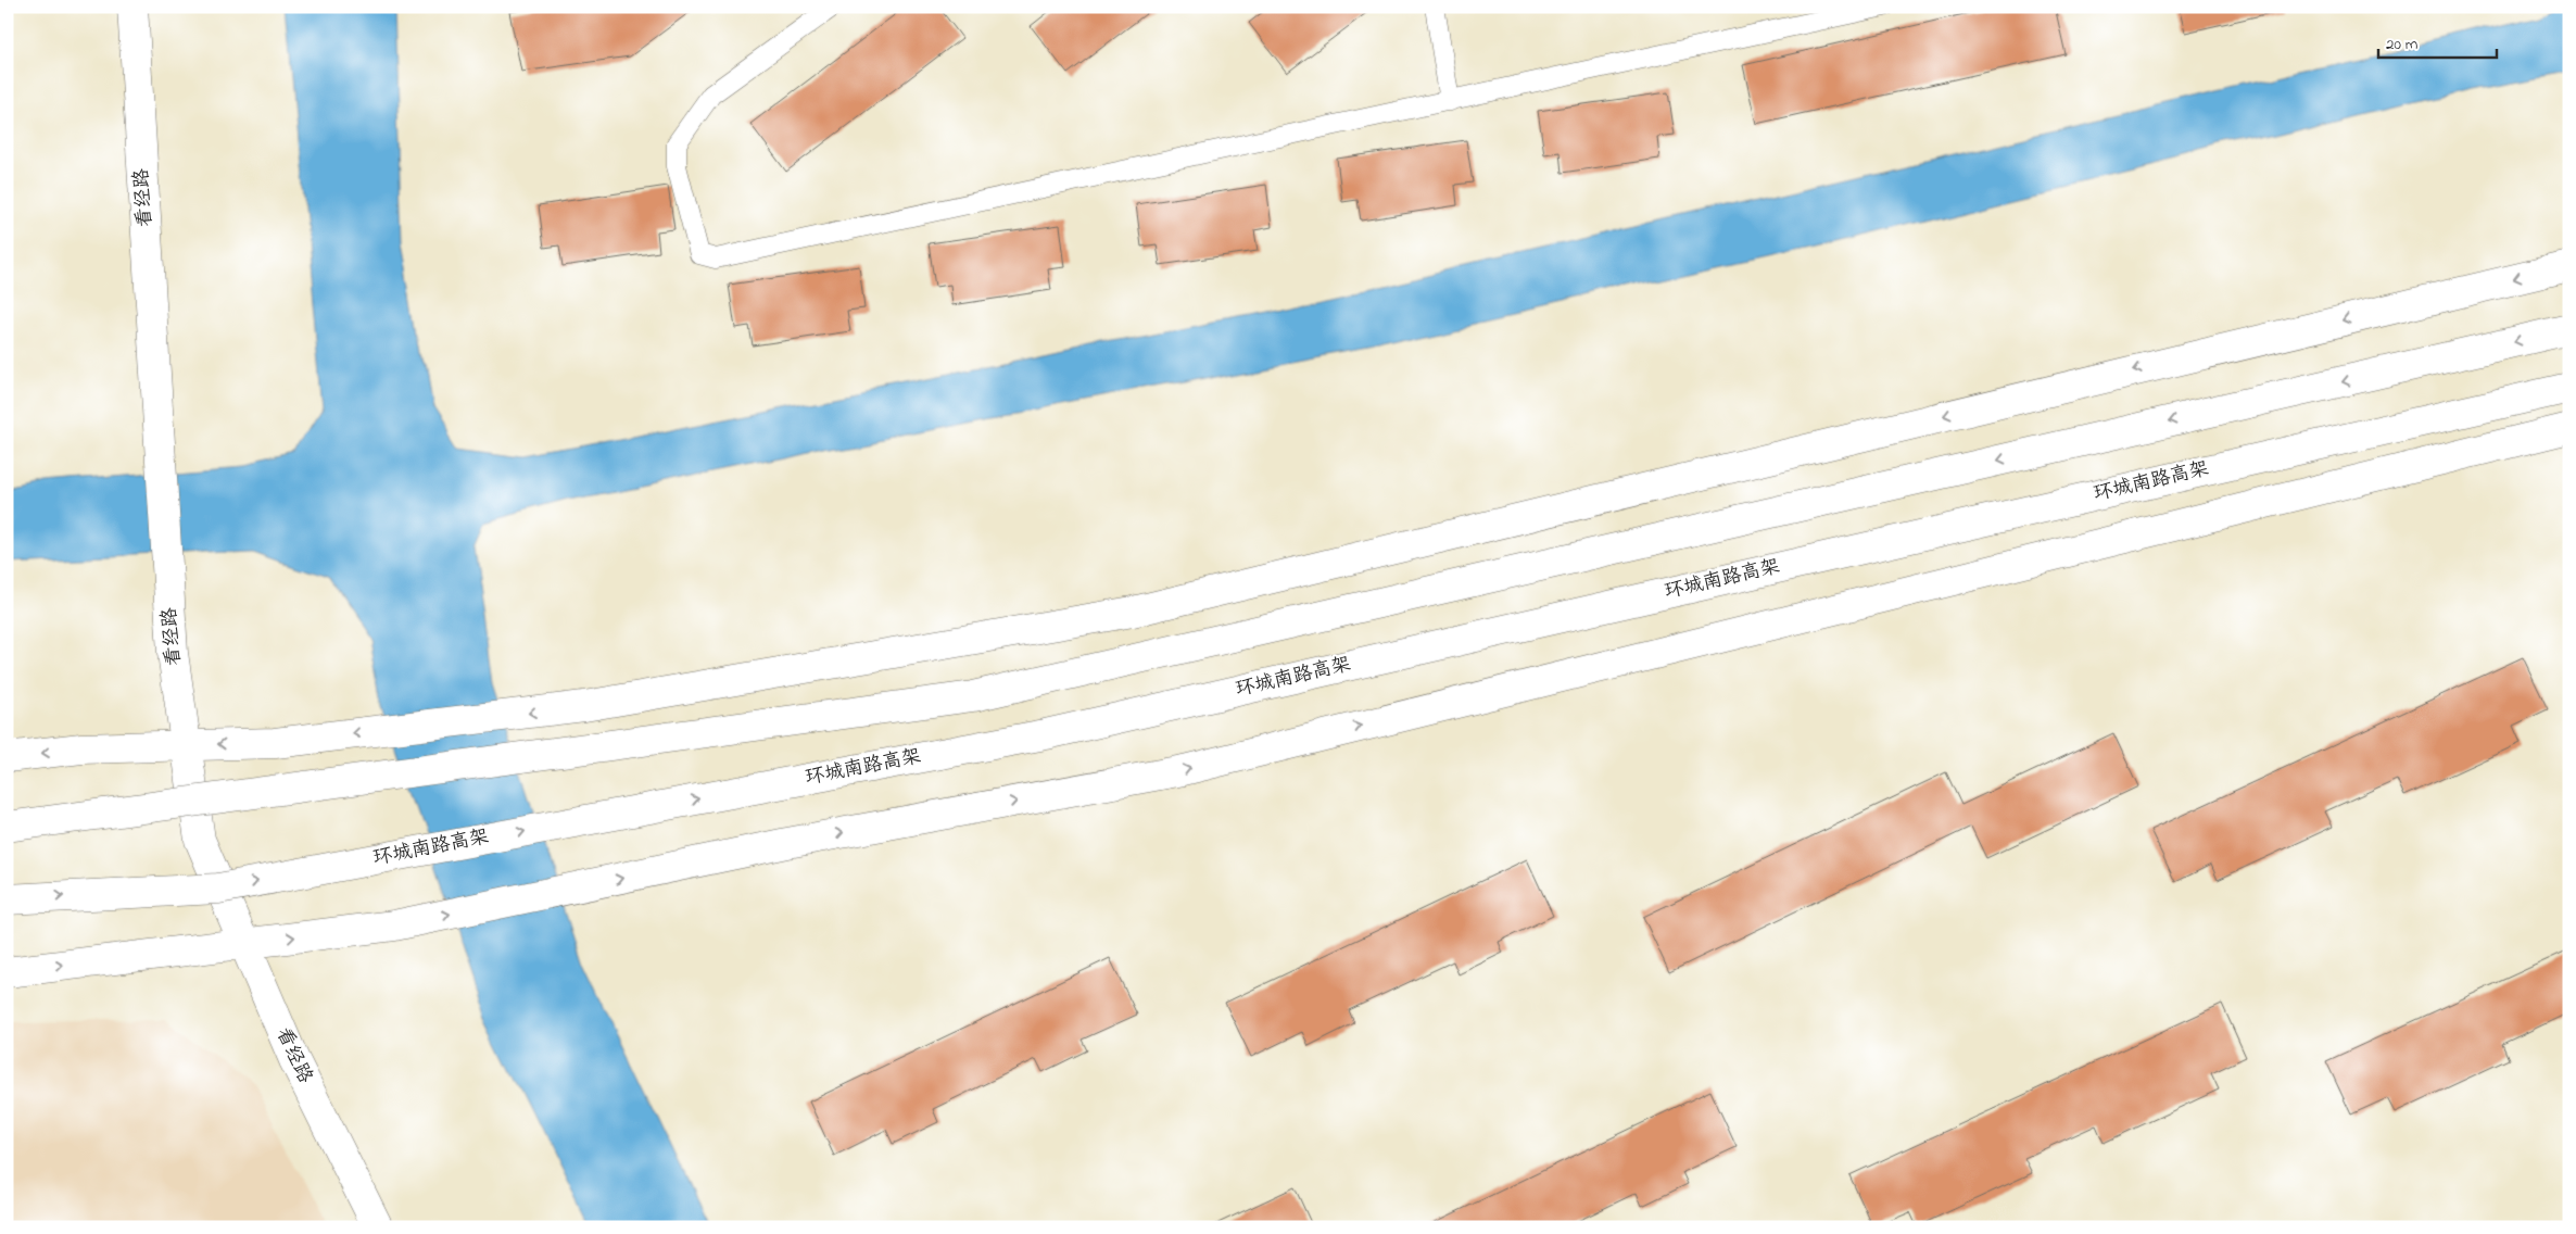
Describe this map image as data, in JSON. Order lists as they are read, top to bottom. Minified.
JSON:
{"streets":{"main road":["看经路","环城南路高架"]},"scale_bar":"20 m"}
